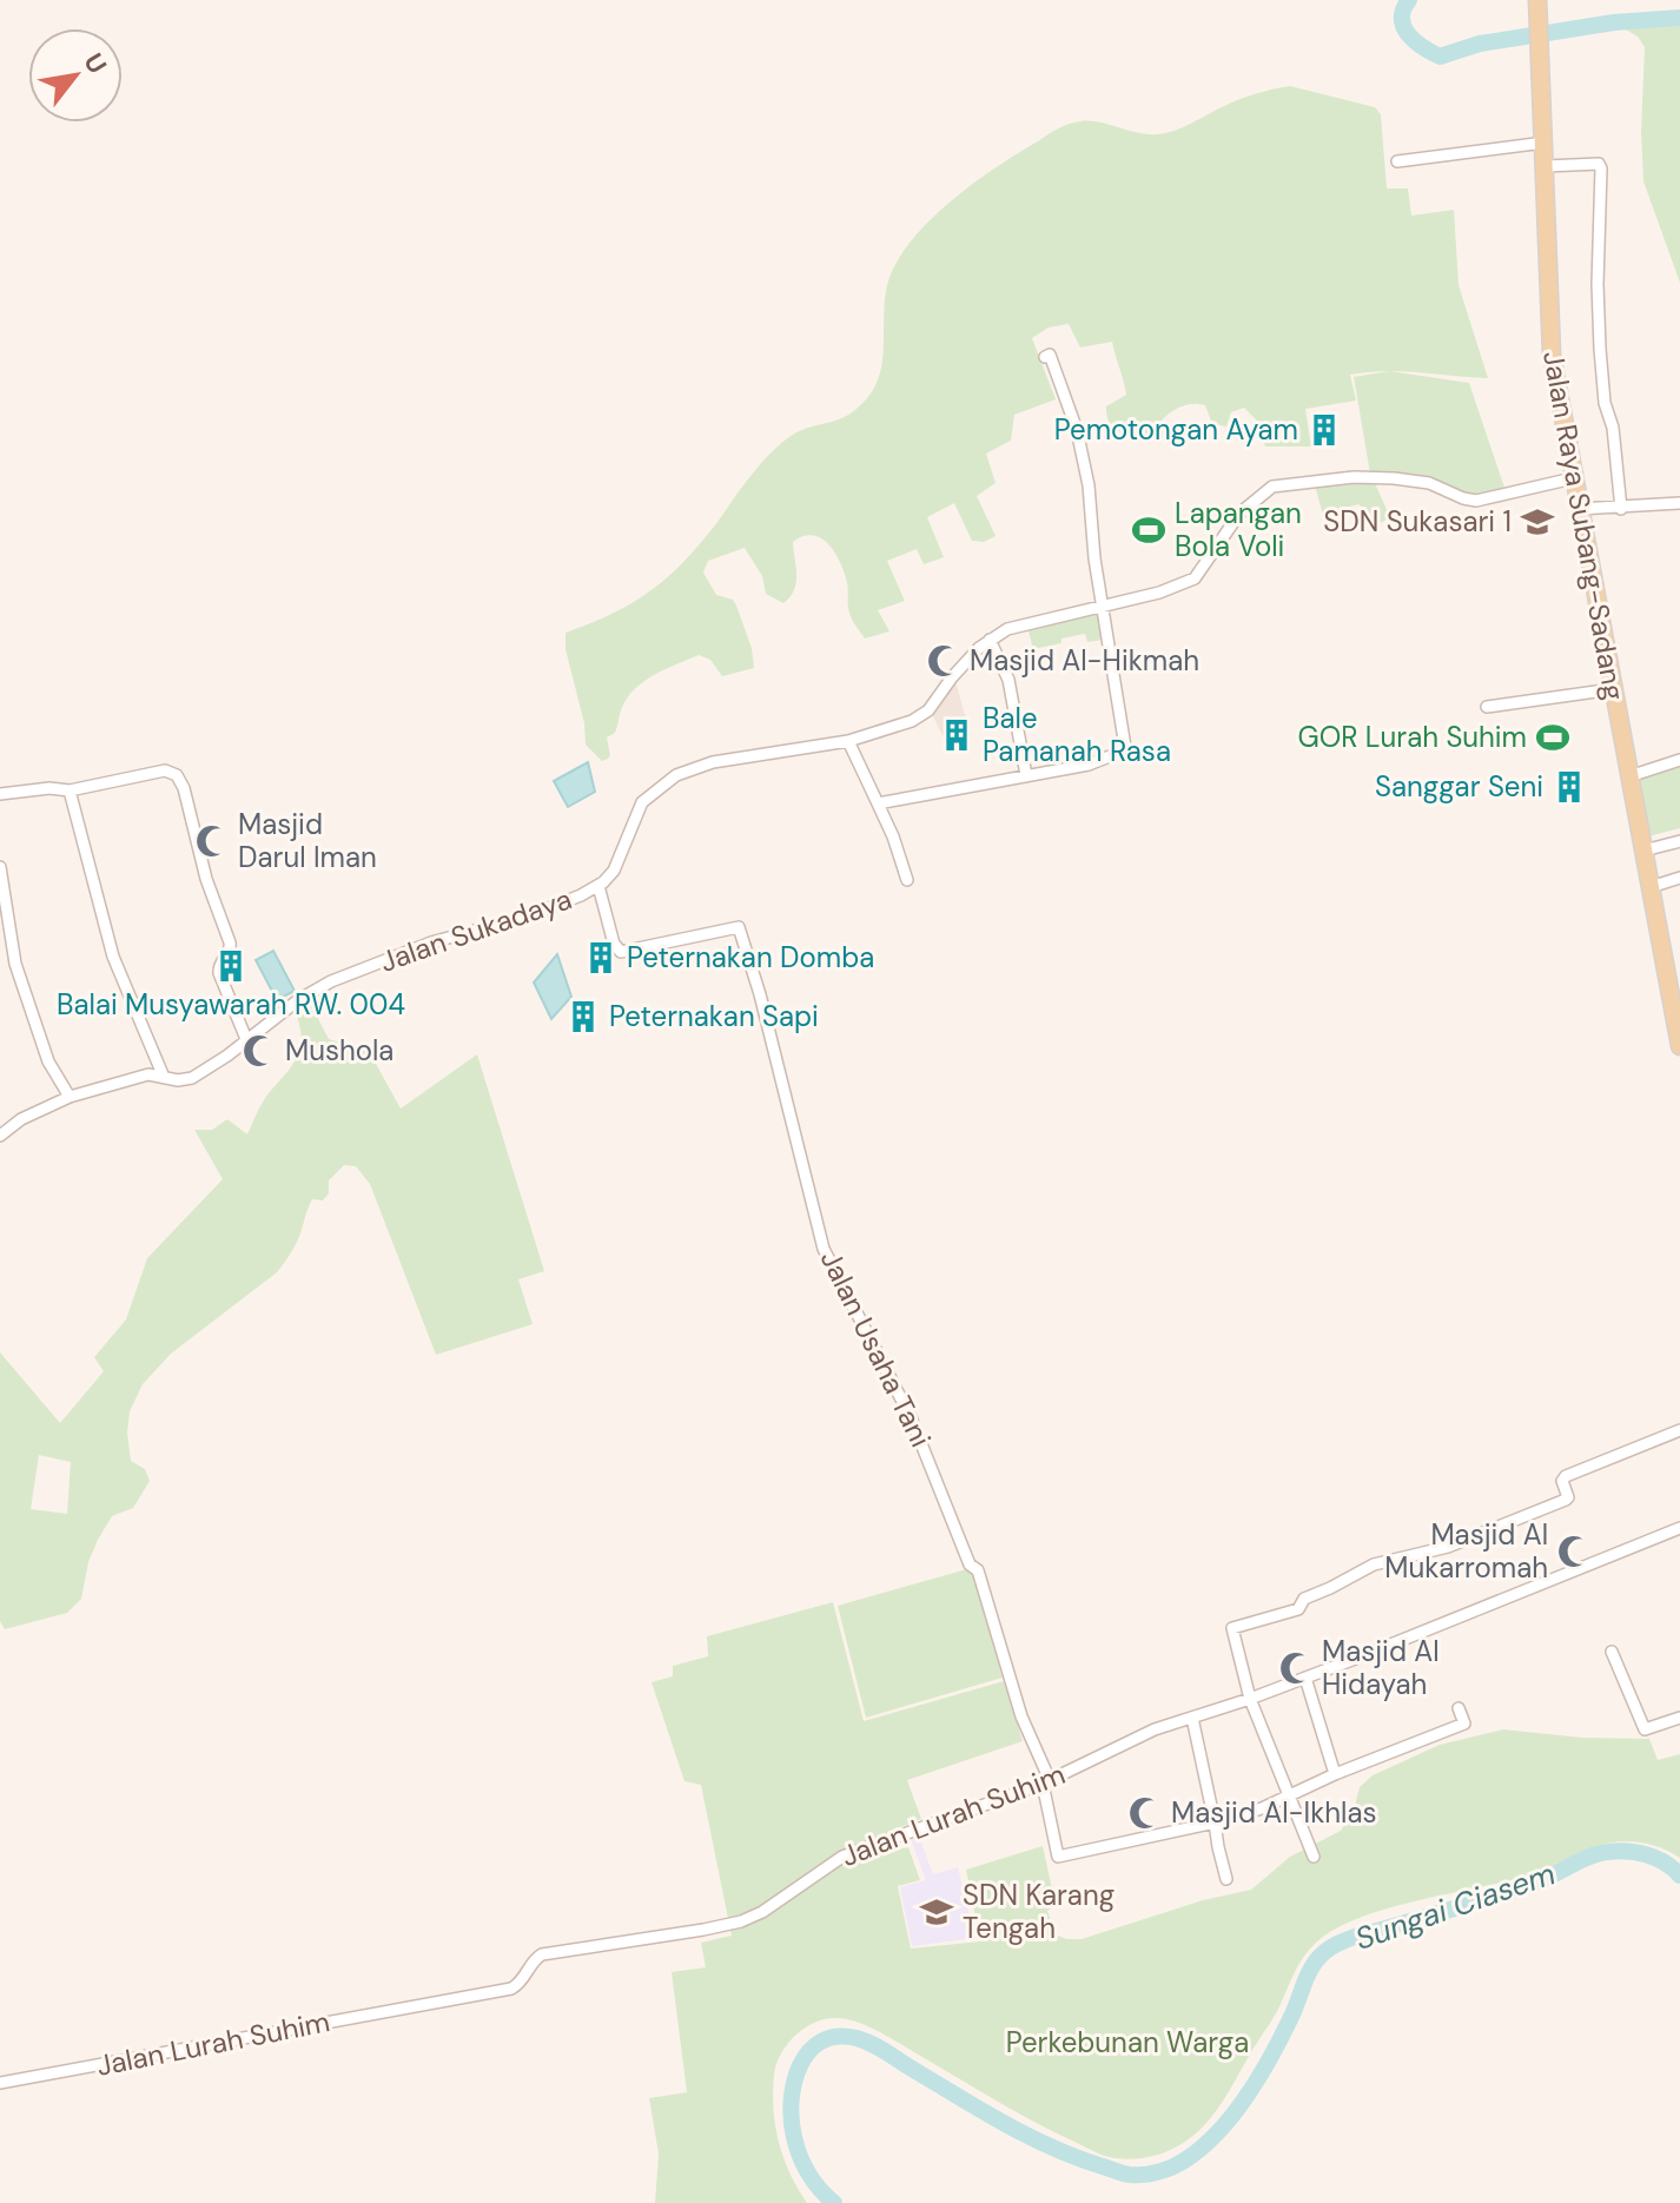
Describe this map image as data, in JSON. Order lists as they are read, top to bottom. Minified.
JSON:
{"streets":{"main road":["Jalan Raya Subang-Sadang"],"street":["Jalan Sukadaya","Jalan Usaha Tani","Jalan Lurah Suhim"]},"crossings":[["Jalan Raya Subang-Sadang","Jalan Sukadaya"],["Jalan Sukadaya","Jalan Usaha Tani"],["Jalan Usaha Tani","Jalan Lurah Suhim"]],"water":["Sungai Ciasem"],"parks":["Perkebunan Warga"],"places":{"building":["Pemotongan Ayam","Bale Pamanah Rasa","Sanggar Seni","Peternakan Domba","Balai Musyawarah RW. 004","Peternakan Sapi"],"school or university":["SDN Sukasari 1","SDN Karang Tengah"],"sports":["Lapangan Bola Voli","GOR Lurah Suhim"],"mosque":["Masjid Al-Hikmah","Masjid Darul Iman","Mushola","Masjid Al Mukarromah","Masjid Al Hidayah","Masjid Al-Ikhlas"]},"north":"top right"}
